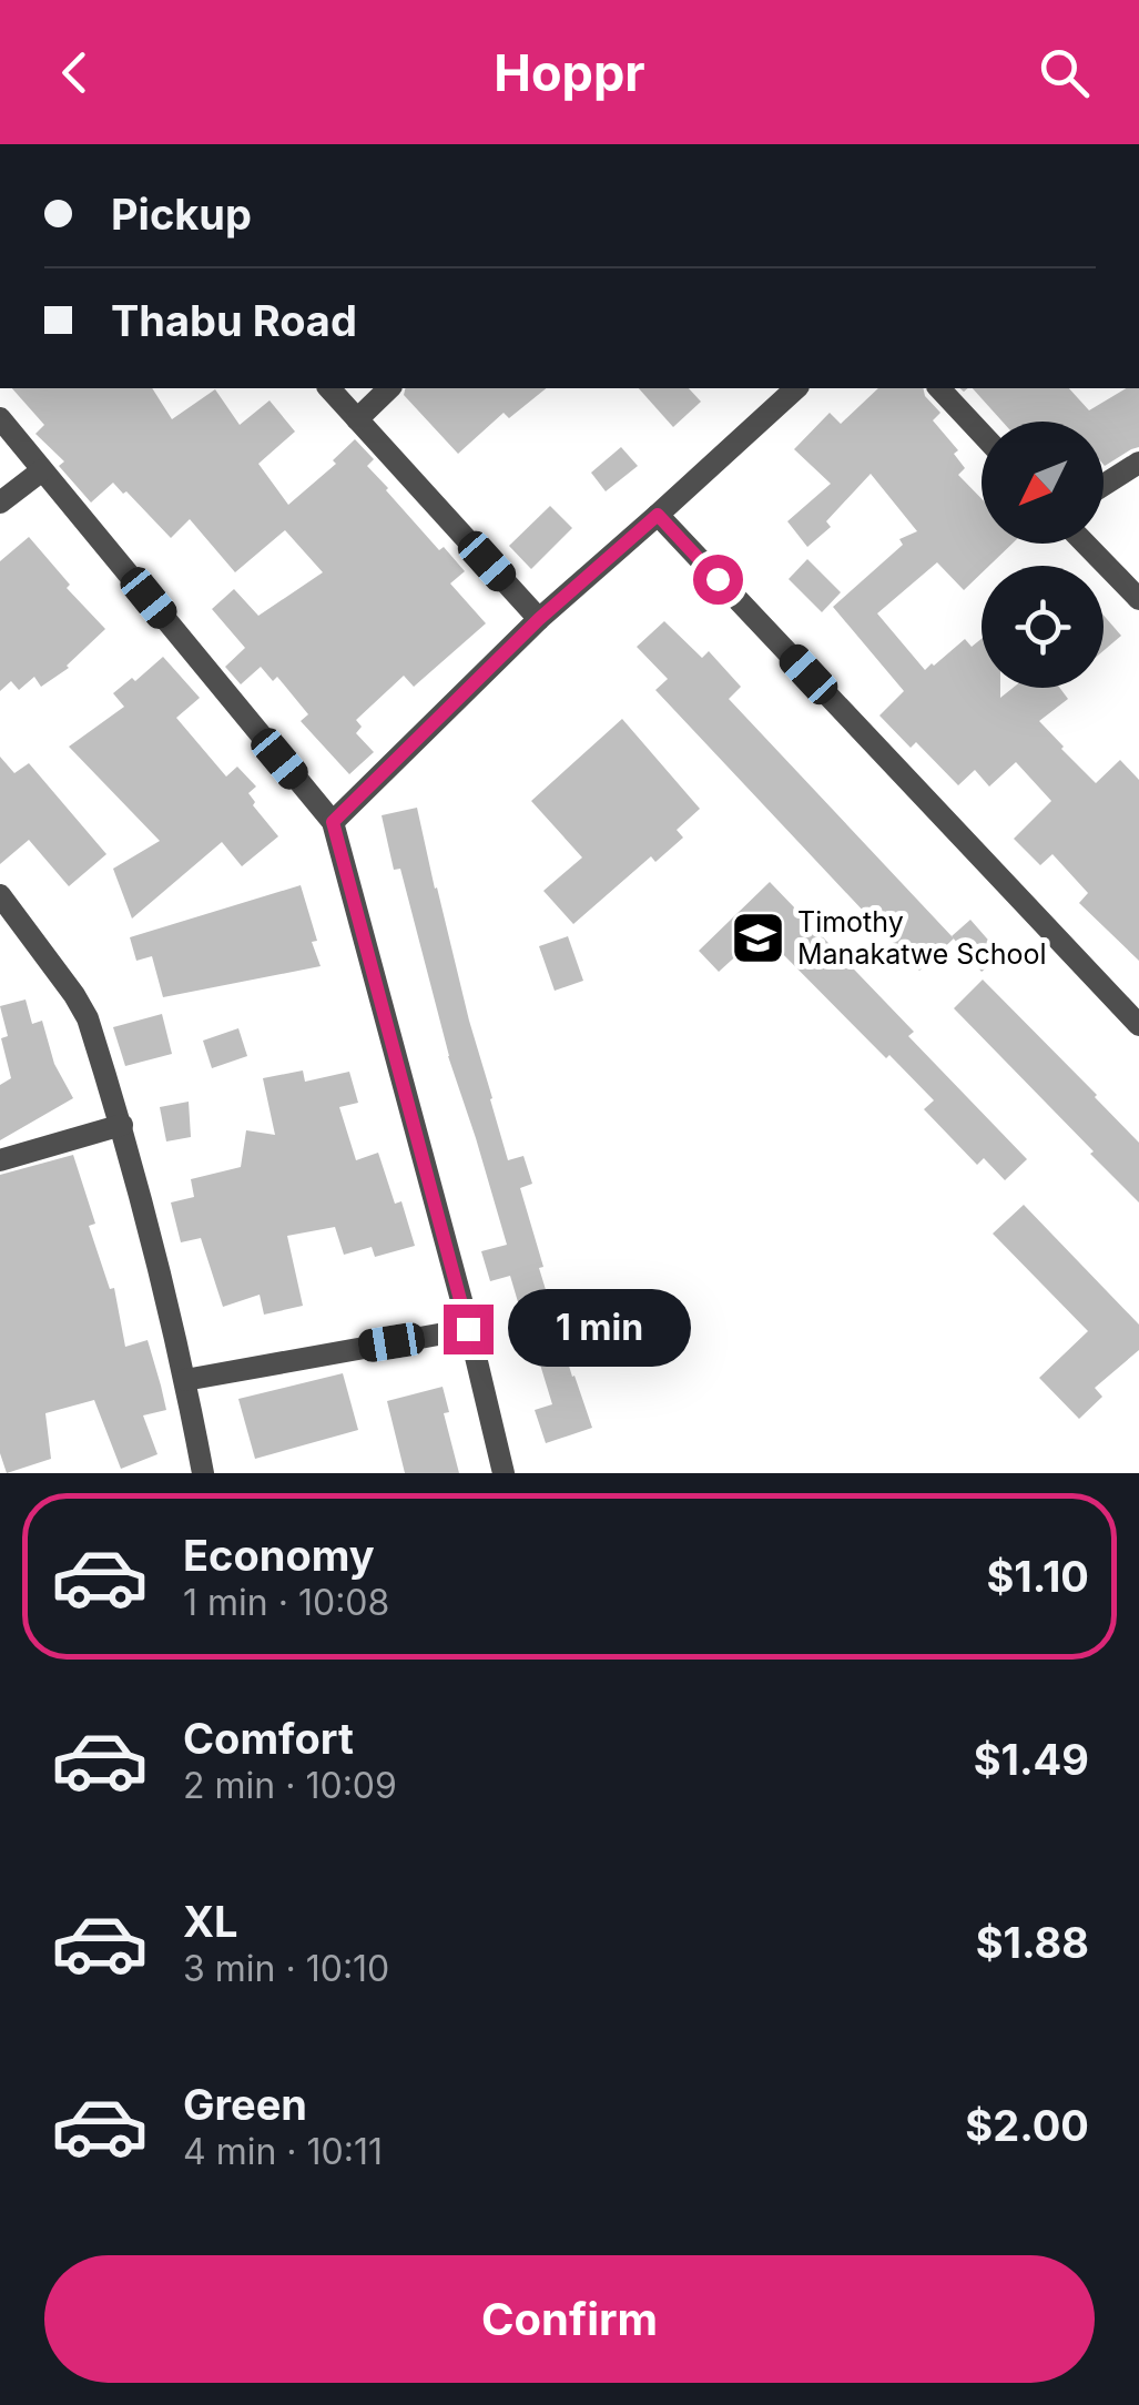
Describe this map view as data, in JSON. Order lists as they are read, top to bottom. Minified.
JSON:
{"places":{"school or university":["Timothy Manakatwe School"]},"north":"bottom left","page":{"header":"Hoppr","banner":["Pickup","Thabu Road"],"bubble":"1 min","list":[{"name":"Economy","note":"1 min · 10:08","value":"$1.10"},{"name":"Comfort","note":"2 min · 10:09","value":"$1.49"},{"name":"XL","note":"3 min · 10:10","value":"$1.88"},{"name":"Green","note":"4 min · 10:11","value":"$2.00"}],"buttons":"Confirm"}}
